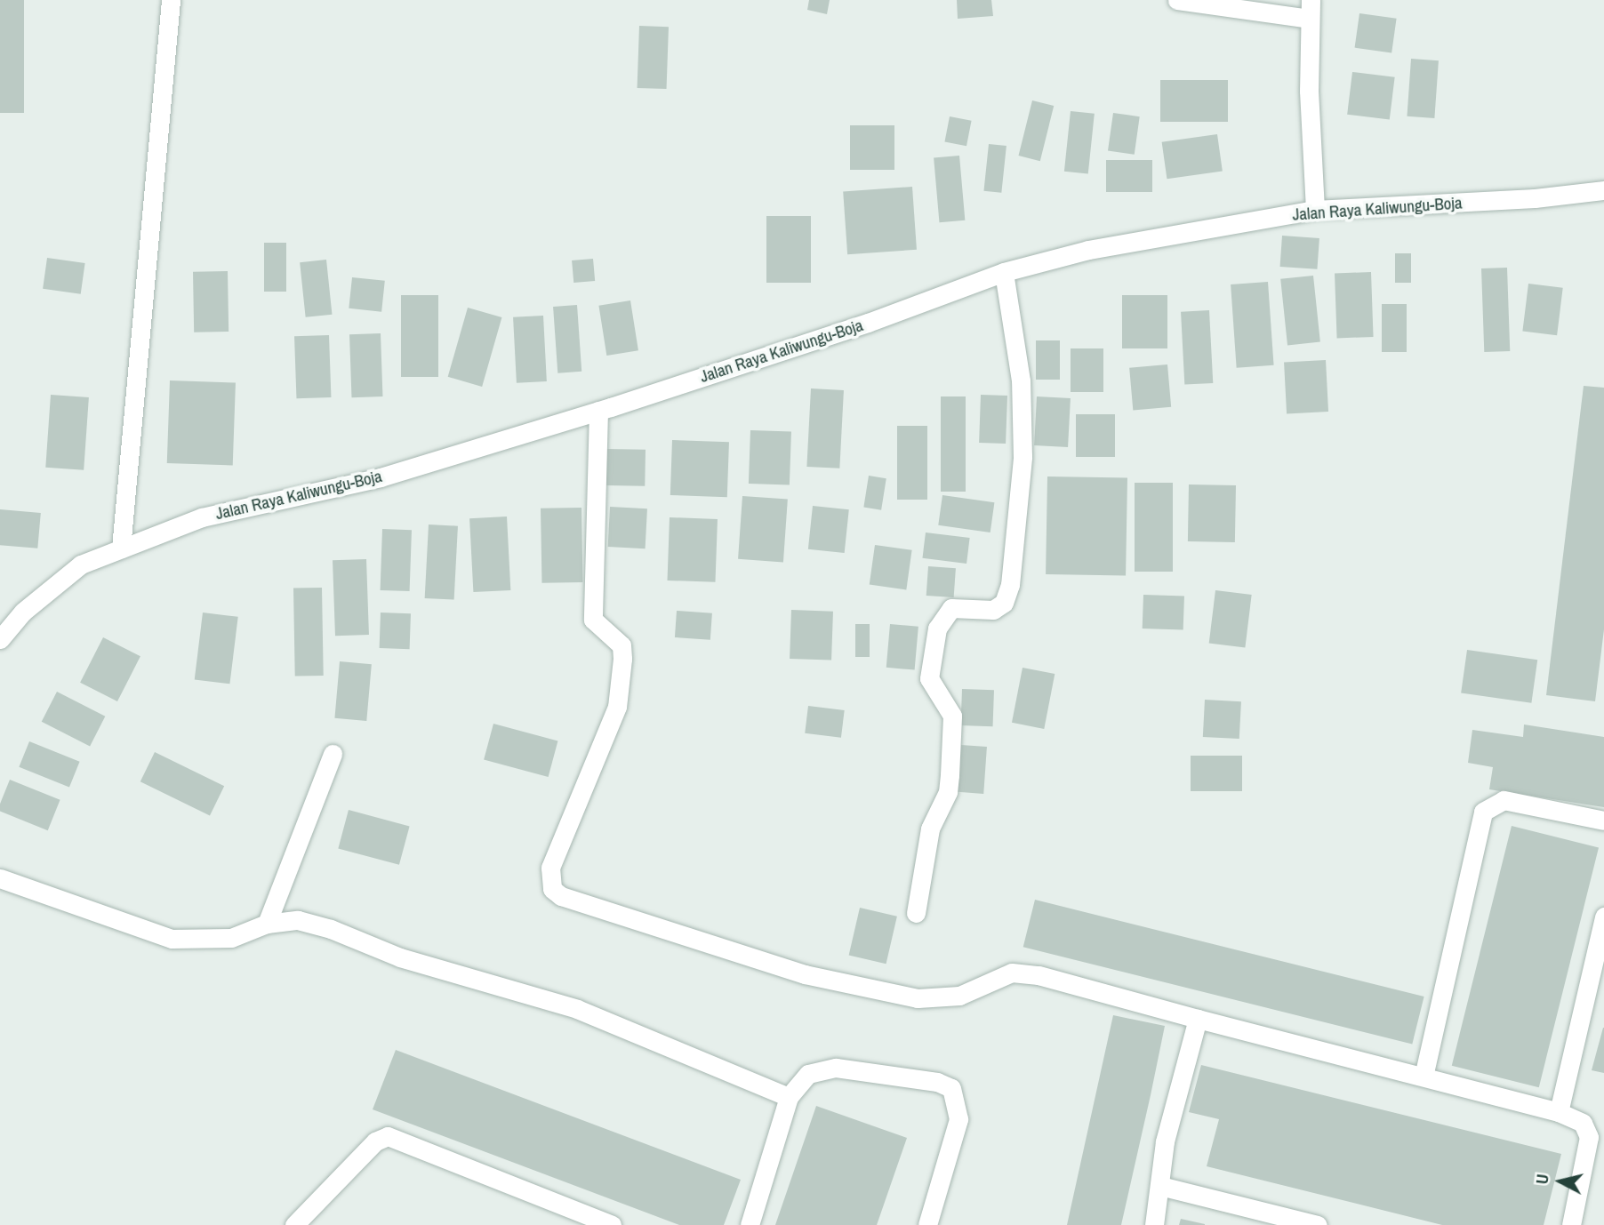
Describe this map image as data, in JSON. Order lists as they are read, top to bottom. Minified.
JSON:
{"streets":{"street":["Jalan Raya Kaliwungu-Boja"]},"north":"left"}
